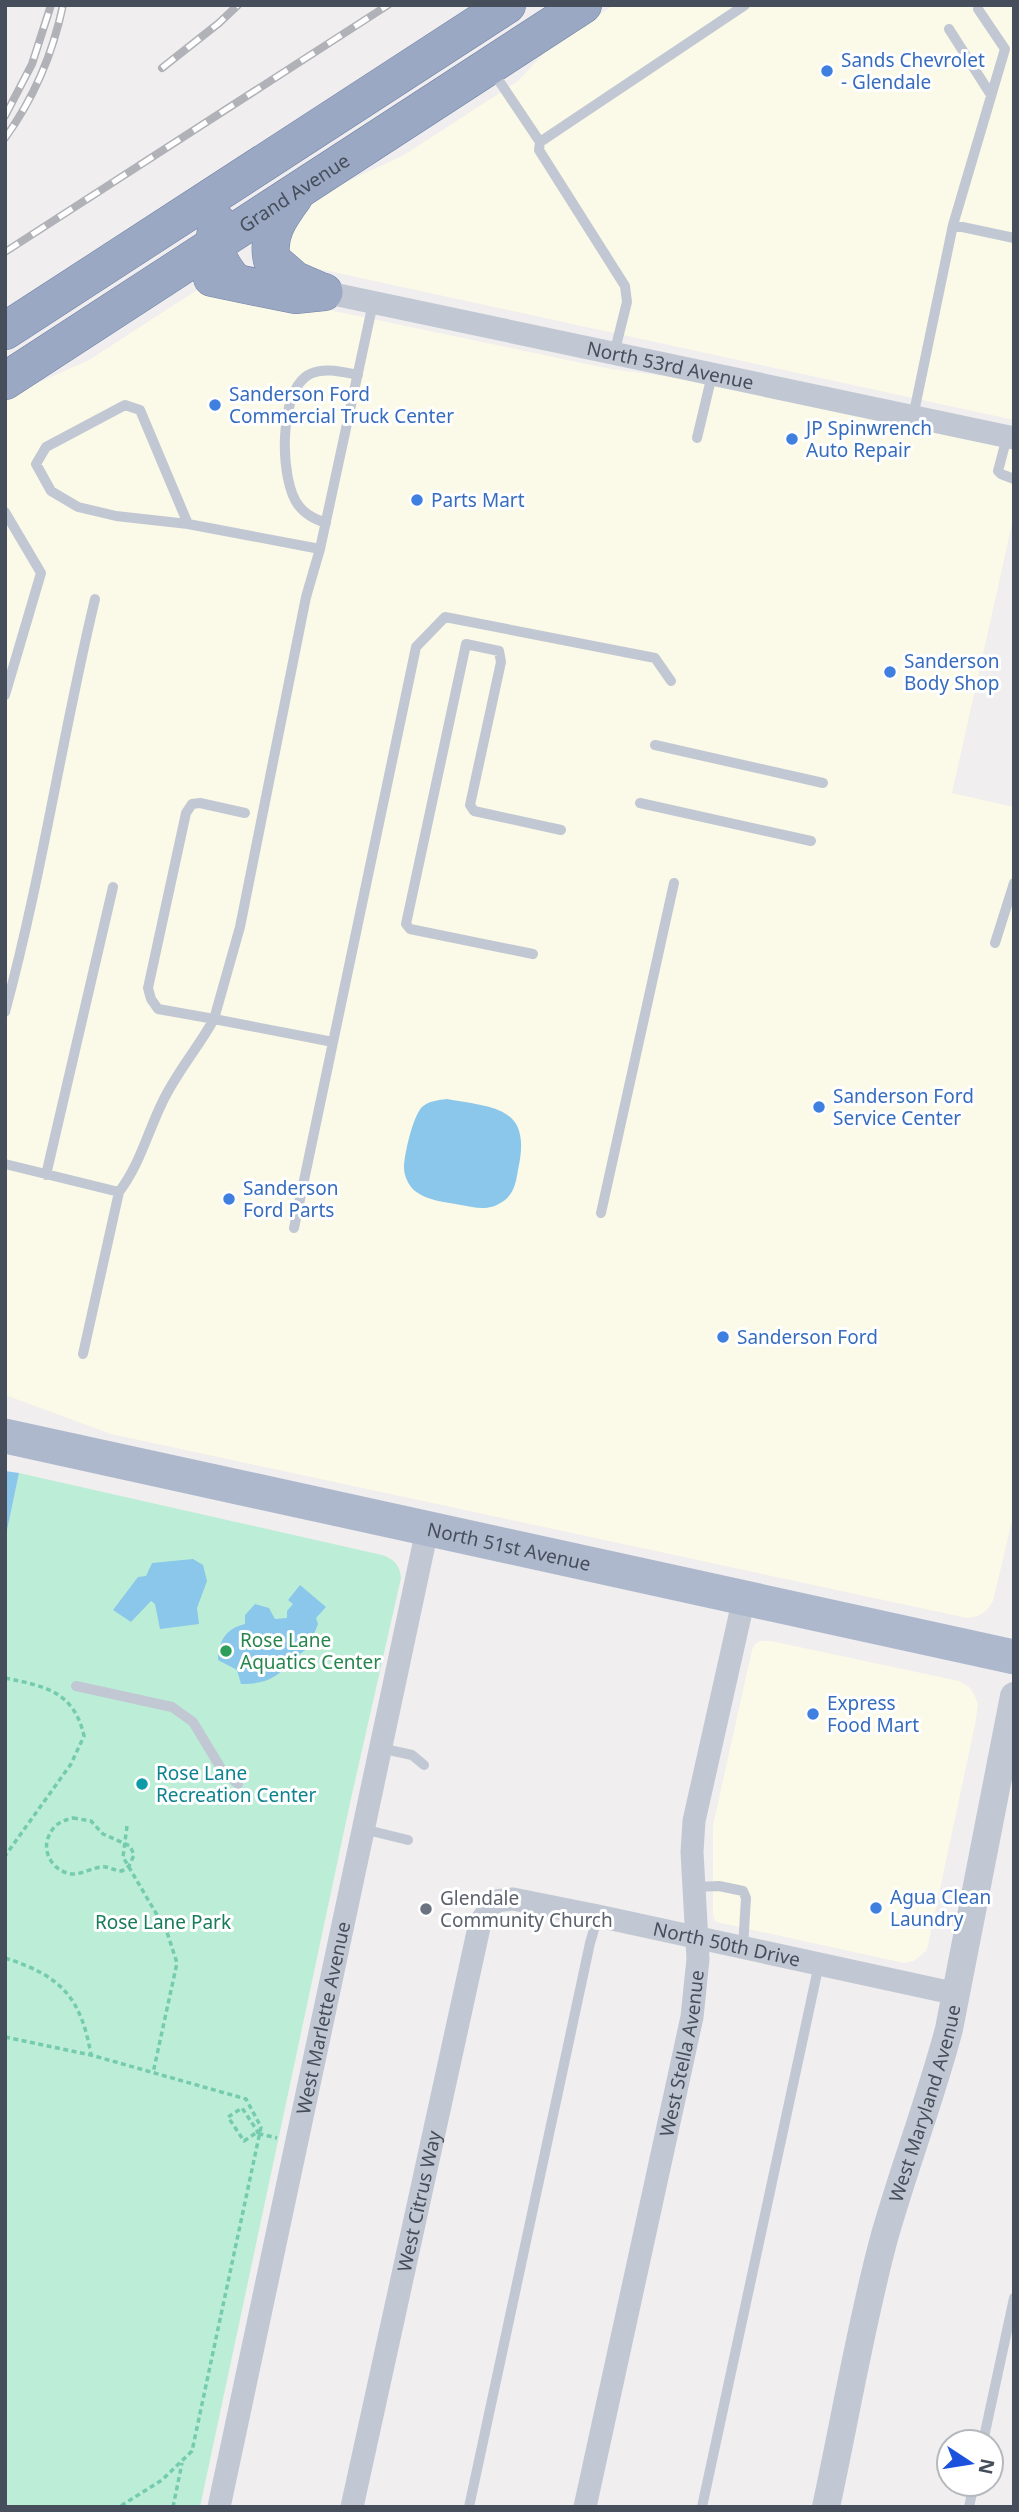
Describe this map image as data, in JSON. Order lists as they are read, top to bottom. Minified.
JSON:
{"streets":{"highway":["Grand Avenue"],"main road":["North 51st Avenue"],"street":["North 53rd Avenue","North 50th Drive","West Marlette Avenue","West Stella Avenue","West Maryland Avenue","West Citrus Way"]},"crossings":[["North 51st Avenue","West Marlette Avenue"],["North 51st Avenue","West Stella Avenue"],["North 50th Drive","West Stella Avenue"],["North 50th Drive","West Maryland Avenue"],["North 50th Drive","West Citrus Way"]],"parks":["Rose Lane Park"],"places":["Sands Chevrolet - Glendale","Sanderson Ford Commercial Truck Center","JP Spinwrench Auto Repair","Parts Mart","Sanderson Body Shop","Sanderson Ford Service Center","Sanderson Ford Parts","Sanderson Ford","Rose Lane Aquatics Center","Express Food Mart","Rose Lane Recreation Center","Agua Clean Laundry","Glendale Community Church"],"north":"right"}
